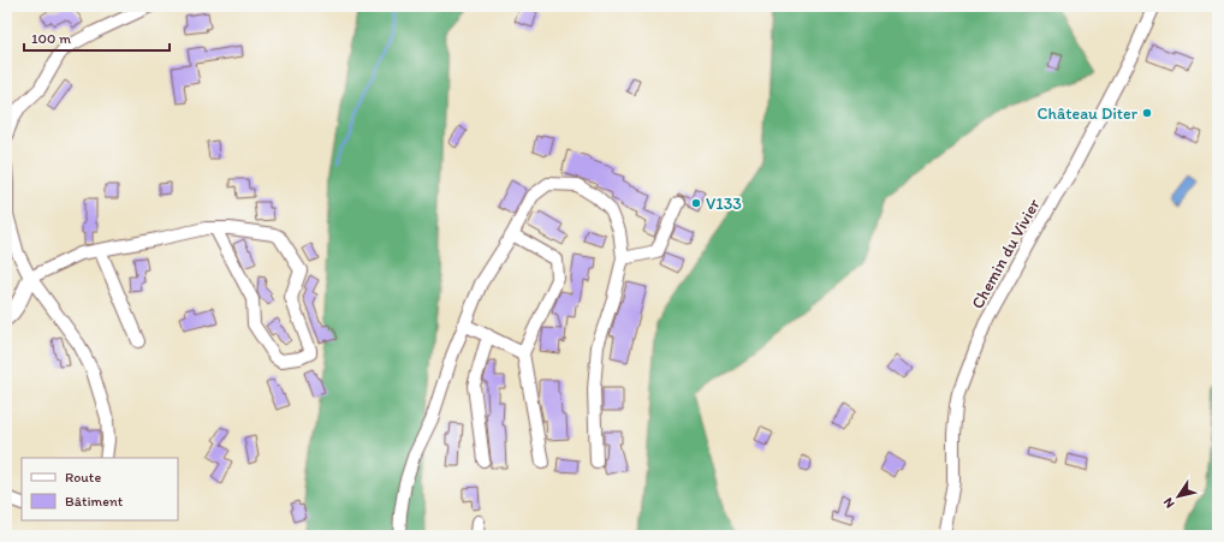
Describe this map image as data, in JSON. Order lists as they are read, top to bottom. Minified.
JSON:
{"streets":{"street":["Chemin du Vivier"]},"places":["Château Diter","V133"],"legend":["Route","Bâtiment"],"scale_bar":"100 m","north":"bottom left"}
